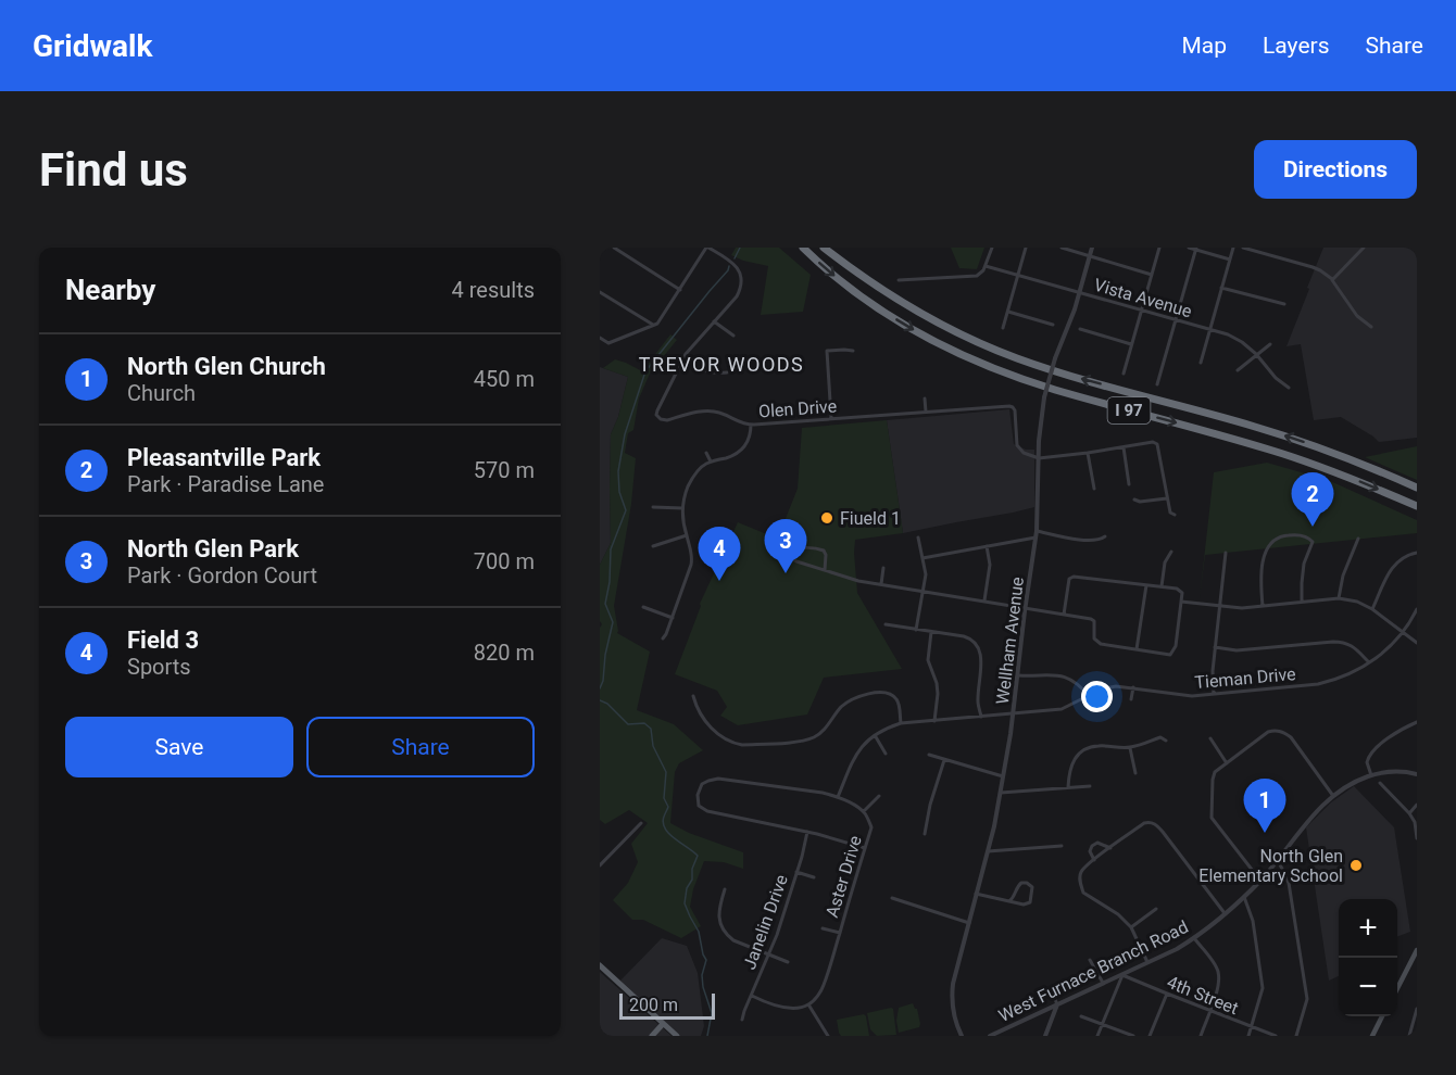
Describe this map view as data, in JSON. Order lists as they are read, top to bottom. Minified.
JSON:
{"streets":{"highway":["I 97"],"street":["Vista Avenue","Olen Drive","Wellham Avenue","Tieman Drive","Aster Drive","Janelin Drive","West Furnace Branch Road","4th Street"]},"crossings":[["Vista Avenue","Wellham Avenue"],["Olen Drive","Wellham Avenue"],["Wellham Avenue","Tieman Drive"],["Aster Drive","Janelin Drive"],["West Furnace Branch Road","4th Street"]],"districts":["TREVOR WOODS"],"places":["Fiueld 1","North Glen Elementary School"],"scale_bar":"200 m","page":{"header":"Gridwalk","nav":["Map","Layers","Share"],"buttons":["Directions",["Save","Share"]],"title":"Find us","heading":["Nearby","4 results"],"list":[{"mark":"1","name":"North Glen Church","note":"Church","value":"450 m"},{"mark":"2","name":"Pleasantville Park","note":"Park · Paradise Lane","value":"570 m"},{"mark":"3","name":"North Glen Park","note":"Park · Gordon Court","value":"700 m"},{"mark":"4","name":"Field 3","note":"Sports","value":"820 m"}],"pins":["2","3","4","1"],"map_buttons":["+","−"],"scale":"200 m"}}
